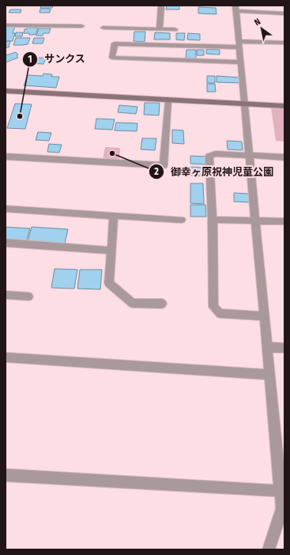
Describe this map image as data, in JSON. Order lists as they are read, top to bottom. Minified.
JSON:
{"places":["サンクス","御幸ヶ原祝神児童公園"],"north":"top left"}
